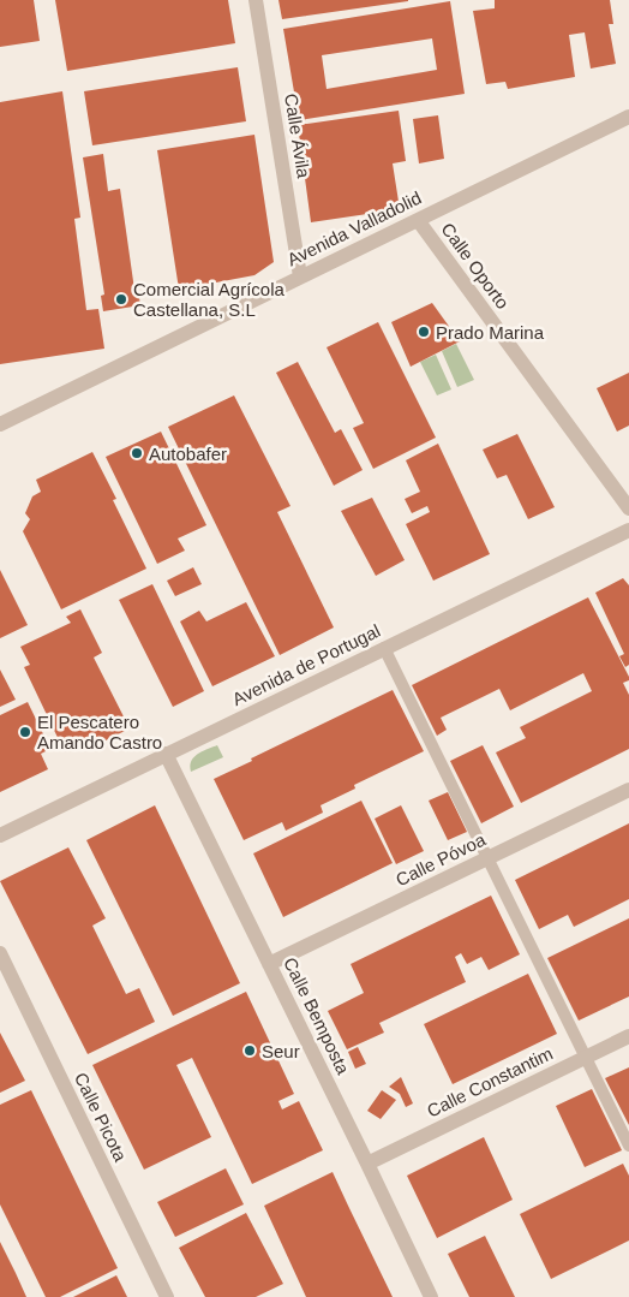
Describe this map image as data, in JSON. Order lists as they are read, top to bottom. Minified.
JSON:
{"streets":{"street":["Calle Ávila","Avenida Valladolid","Calle Oporto","Avenida de Portugal","Calle Póvoa","Calle Bemposta","Calle Constantim","Calle Picota"]},"crossings":[["Calle Ávila","Avenida Valladolid"],["Avenida Valladolid","Calle Oporto"],["Avenida de Portugal","Calle Bemposta"],["Calle Póvoa","Calle Bemposta"],["Calle Bemposta","Calle Constantim"]],"places":["Comercial Agrícola Castellana, S.L","Prado Marina","Autobafer","El Pescatero Amando Castro","Seur"]}
